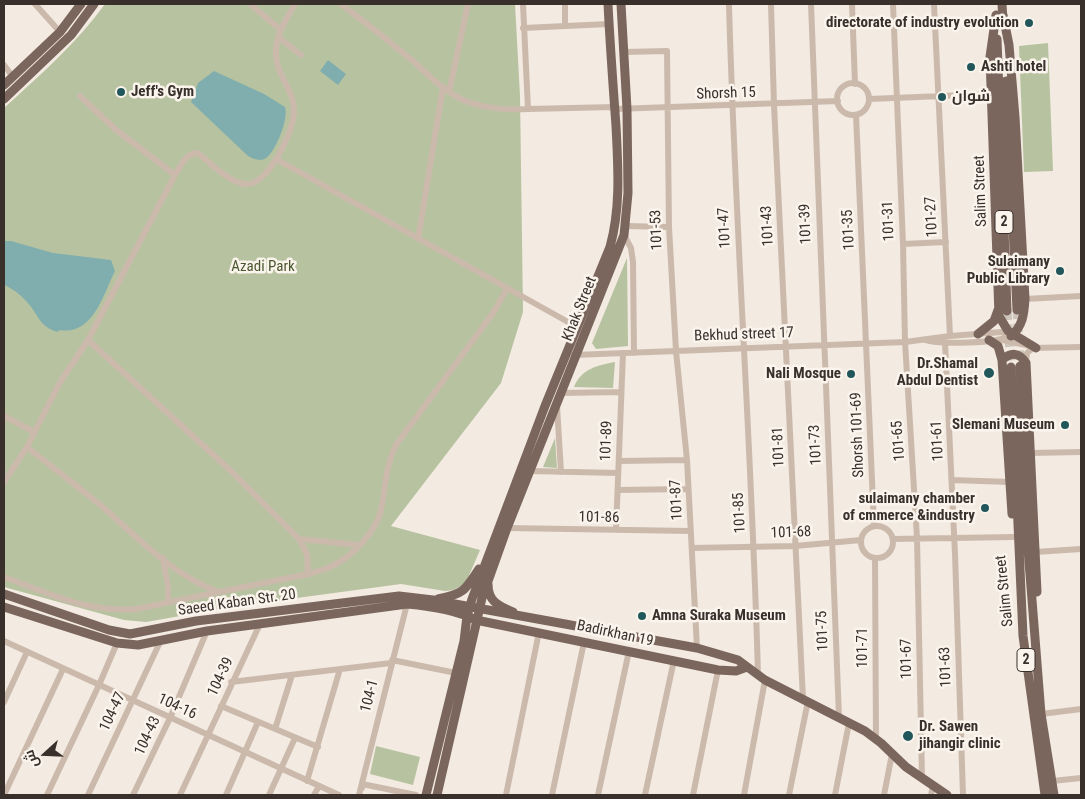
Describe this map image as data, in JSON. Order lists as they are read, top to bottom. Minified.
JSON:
{"streets":{"main road":["Salim Street","2","Khak Street","Saeed Kaban Str. 20","Badirkhan 19"],"street":["Shorsh 15","101-27","101-31","101-39","101-43","101-47","101-53","101-35","Bekhud street 17","Shorsh 101-69","101-89","101-65","101-61","101-73","101-81","101-87","101-85","101-86","101-68","101-75","101-71","101-67","101-63","104-39","104-1","104-16","104-47","104-43"]},"crossings":[["Shorsh 15","101-39"],["Shorsh 15","101-43"],["Shorsh 15","101-47"],["Shorsh 15","101-53"],["Shorsh 15","101-35"],["Shorsh 15","Khak Street"],["Salim Street","Bekhud street 17"],["101-27","Bekhud street 17"],["101-31","Bekhud street 17"],["101-31","101-65"],["101-39","Bekhud street 17"],["101-39","101-73"],["101-43","Bekhud street 17"],["101-43","101-81"],["101-47","Bekhud street 17"],["101-47","101-85"],["101-53","Khak Street"],["101-53","Bekhud street 17"],["101-53","101-87"],["101-35","Bekhud street 17"],["101-35","Shorsh 101-69"],["Khak Street","Bekhud street 17"],["Khak Street","101-86"],["Khak Street","Saeed Kaban Str. 20"],["Khak Street","Badirkhan 19"],["Bekhud street 17","Shorsh 101-69"],["Bekhud street 17","101-89"],["Bekhud street 17","101-65"],["Bekhud street 17","101-61"],["Bekhud street 17","101-73"],["Bekhud street 17","101-81"],["Bekhud street 17","101-87"],["Bekhud street 17","101-85"],["Shorsh 101-69","101-68"],["Shorsh 101-69","101-71"],["101-89","101-86"],["101-65","101-67"],["101-61","101-63"],["101-73","101-68"],["101-73","101-75"],["101-81","101-68"],["101-81","Badirkhan 19"],["101-87","101-86"],["101-87","101-68"],["101-87","Badirkhan 19"],["101-85","101-68"],["101-85","Badirkhan 19"],["101-68","101-75"],["101-68","101-71"],["Saeed Kaban Str. 20","Badirkhan 19"],["Saeed Kaban Str. 20","104-39"],["Saeed Kaban Str. 20","104-1"],["Saeed Kaban Str. 20","104-47"],["Saeed Kaban Str. 20","104-43"],["101-75","Badirkhan 19"],["Badirkhan 19","101-71"],["Badirkhan 19","101-67"],["104-39","104-16"],["104-16","104-47"],["104-16","104-43"]],"parks":["Azadi Park"],"places":["directorate of industry evolution","Ashti hotel","Jeff's Gym","شوان","Sulaimany Public Library","Dr.Shamal Abdul Dentist","Nali Mosque","Slemani Museum","sulaimany chamber of cmmerce &industry","Amna Suraka Museum","Dr. Sawen jihangir clinic"],"north":"left"}
